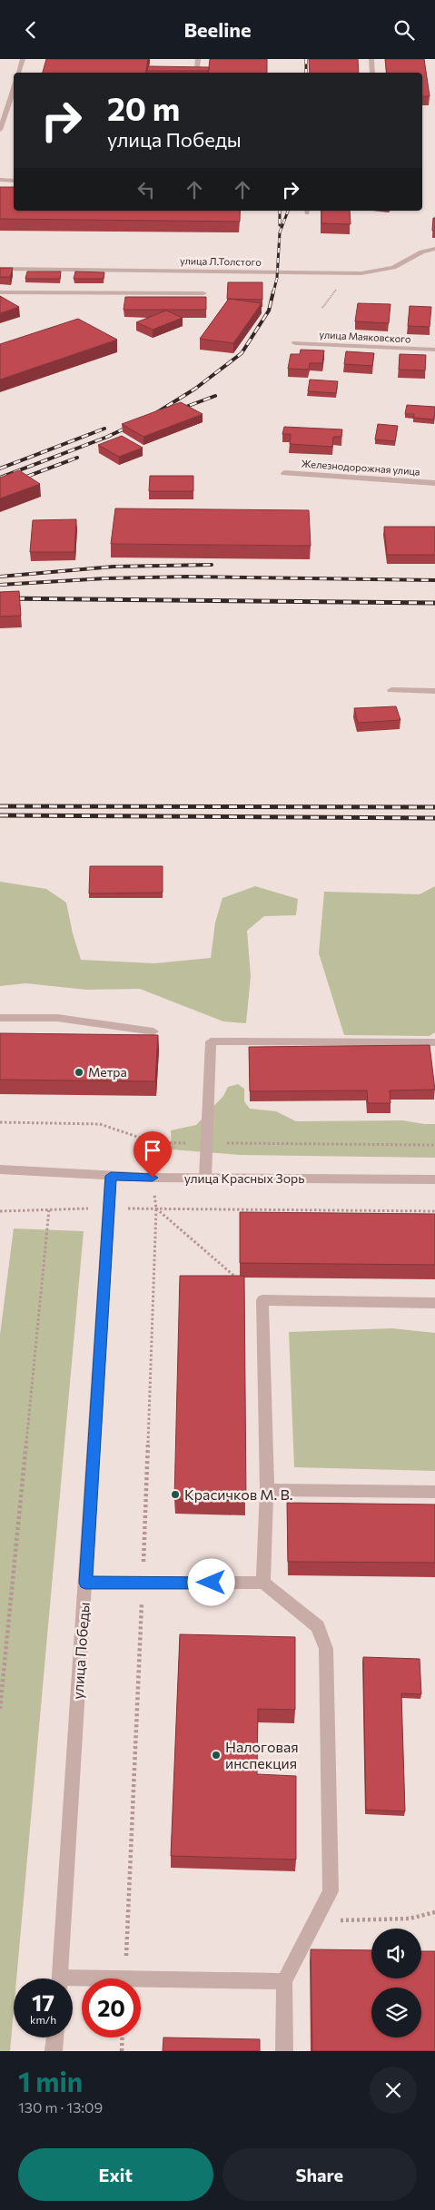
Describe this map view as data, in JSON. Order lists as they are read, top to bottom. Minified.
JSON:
{"streets":{"street":["улица Л.Толстого","улица Маяковского","Железнодорожная улица","улица Красных Зорь","улица Победы"]},"crossings":[["улица Красных Зорь","улица Победы"]],"places":["Метра","Красичков М. В.","Налоговая инспекция"],"page":{"header":"Beeline","turn":["20 m","улица Победы"],"speed":"17 km/h","limit":"20","heading":["1 min","130 m · 13:09"],"buttons":["Exit","Share"]}}
